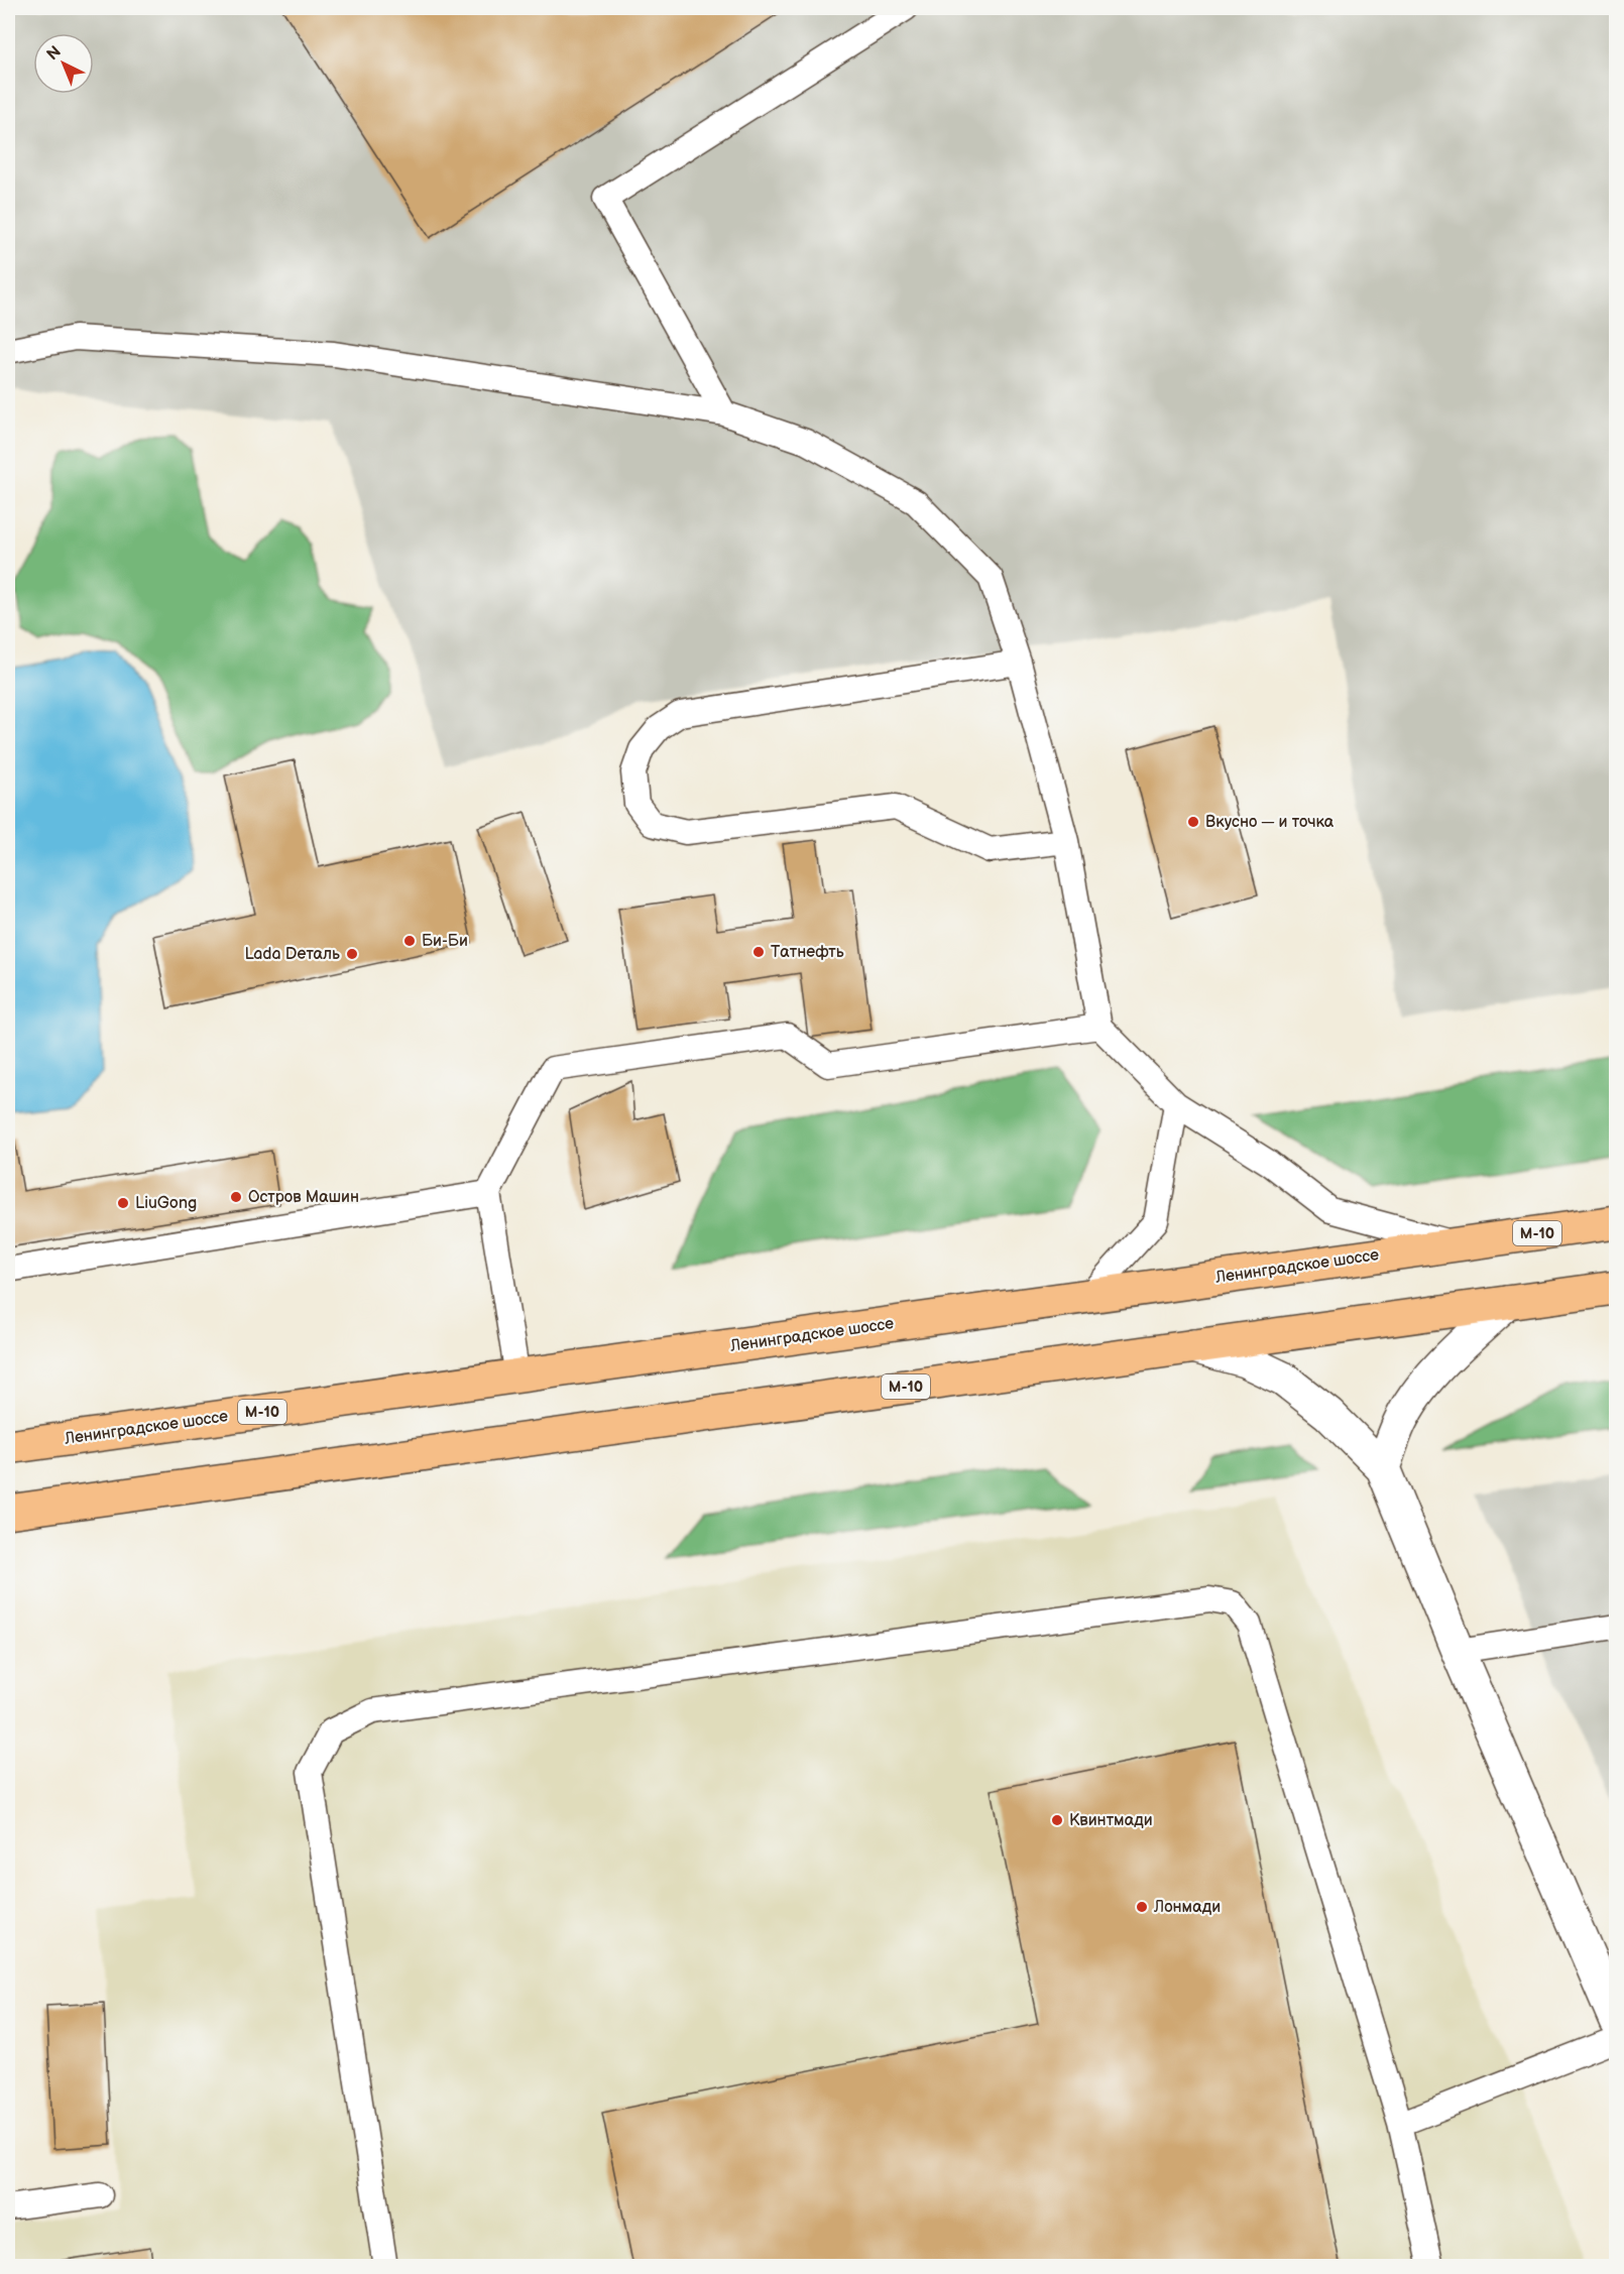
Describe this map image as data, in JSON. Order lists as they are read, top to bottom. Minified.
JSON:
{"streets":{"highway":["М-10","Ленинградское шоссе"]},"places":["Вкусно — и точка","Би-Би","Татнефть","Lada Dеталь","Остров Машин","LiuGong","Квинтмади","Лонмади"],"north":"top left"}
